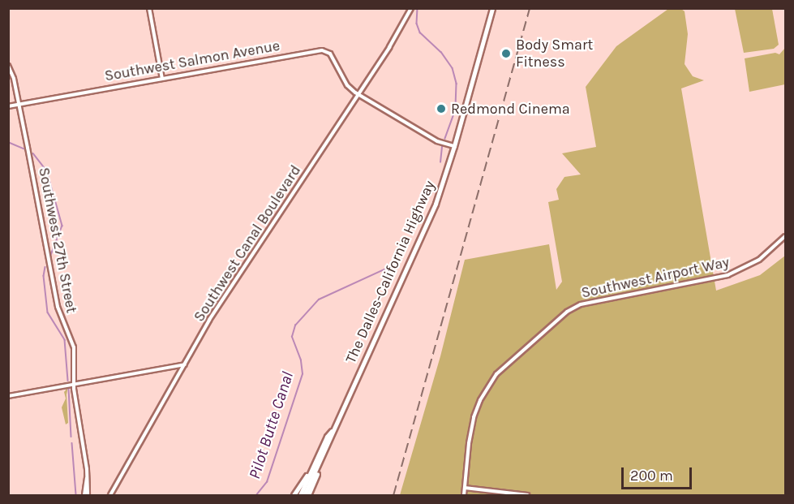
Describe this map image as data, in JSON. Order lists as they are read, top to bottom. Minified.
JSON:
{"streets":{"highway":["The Dalles-California Highway"],"main road":["Southwest Salmon Avenue","Southwest 27th Street","Southwest Canal Boulevard","Southwest Airport Way"]},"crossings":[["Southwest Salmon Avenue","Southwest 27th Street"],["Southwest Salmon Avenue","Southwest Canal Boulevard"],["Southwest Salmon Avenue","The Dalles-California Highway"]],"water":["Pilot Butte Canal"],"places":["Body Smart Fitness","Redmond Cinema"],"scale_bar":"200 m"}
